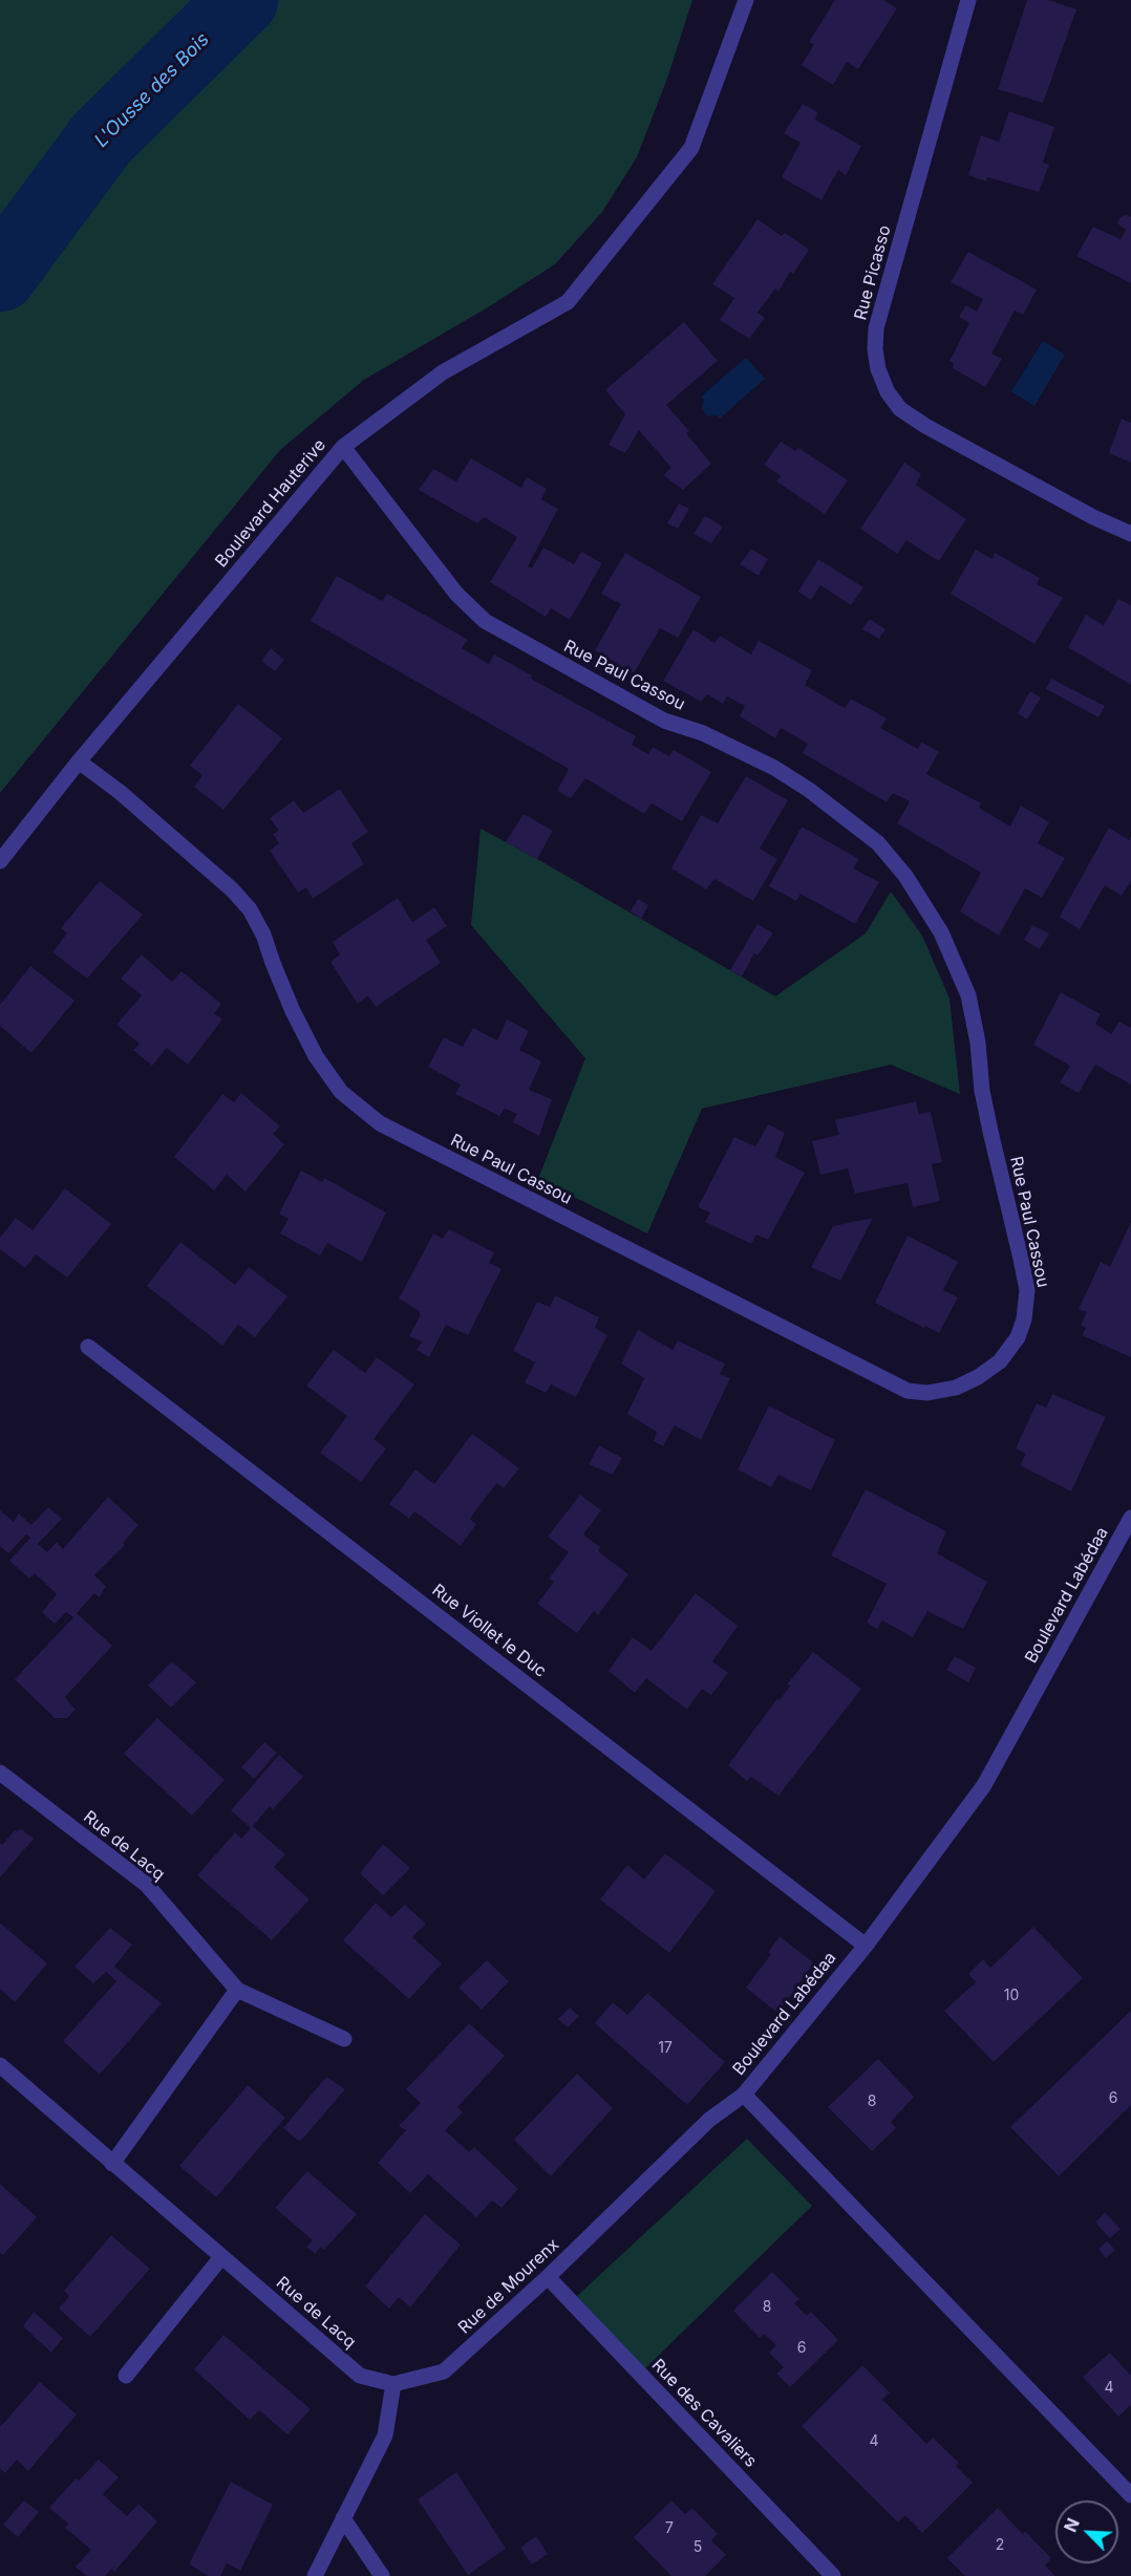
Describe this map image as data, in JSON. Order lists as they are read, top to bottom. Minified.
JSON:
{"streets":{"street":["Rue Picasso","Boulevard Hauterive","Rue Paul Cassou","Boulevard Labédaa","Rue Viollet le Duc","Rue de Lacq","Rue de Mourenx","Rue des Cavaliers"]},"crossings":[["Boulevard Hauterive","Rue Paul Cassou"],["Boulevard Labédaa","Rue Viollet le Duc"],["Boulevard Labédaa","Rue de Mourenx"],["Rue de Lacq","Rue de Mourenx"],["Rue de Mourenx","Rue des Cavaliers"]],"water":["L'Ousse des Bois"],"house_numbers":["10","17","6","8","8","6","4","4","7","2","5"],"north":"top left"}
